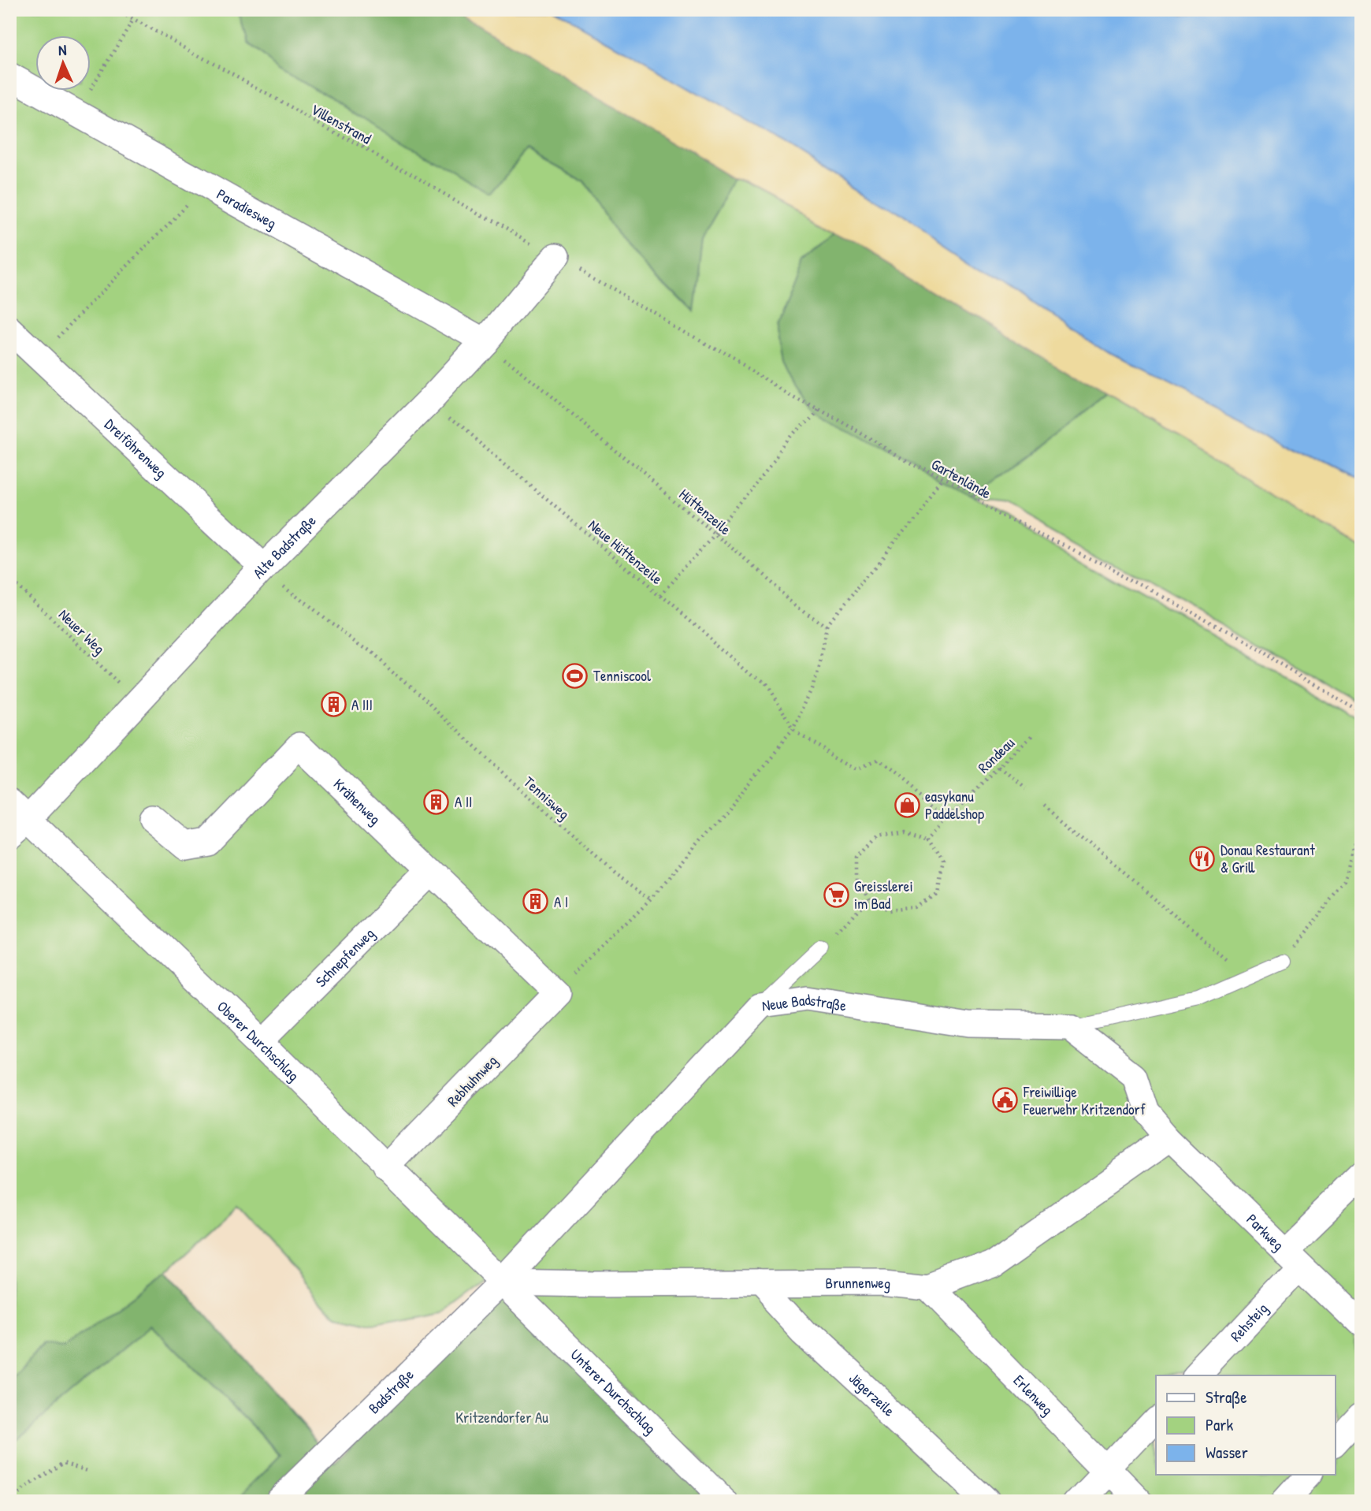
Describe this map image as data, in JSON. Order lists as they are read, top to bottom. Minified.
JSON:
{"streets":{"street":["Paradiesweg","Dreiföhrenweg","Alte Badstraße","Krähenweg","Schnepfenweg","Neue Badstraße","Oberer Durchschlag","Rebhuhnweg","Parkweg","Brunnenweg","Rehsteig","Badstraße","Unterer Durchschlag","Jägerzeile","Erlenweg"],"path":["Villenstrand","Gartenlände","Hüttenzeile","Neue Hüttenzeile","Neuer Weg","Rondeau","Tennisweg"]},"crossings":[["Villenstrand","Gartenlände"],["Villenstrand","Alte Badstraße"],["Paradiesweg","Hüttenzeile"],["Paradiesweg","Alte Badstraße"],["Dreiföhrenweg","Alte Badstraße"],["Dreiföhrenweg","Tennisweg"],["Gartenlände","Alte Badstraße"],["Hüttenzeile","Alte Badstraße"],["Alte Badstraße","Neue Hüttenzeile"],["Alte Badstraße","Neuer Weg"],["Alte Badstraße","Tennisweg"],["Alte Badstraße","Oberer Durchschlag"],["Krähenweg","Schnepfenweg"],["Krähenweg","Rebhuhnweg"],["Schnepfenweg","Oberer Durchschlag"],["Neue Badstraße","Oberer Durchschlag"],["Neue Badstraße","Brunnenweg"],["Neue Badstraße","Badstraße"],["Neue Badstraße","Unterer Durchschlag"],["Oberer Durchschlag","Rebhuhnweg"],["Oberer Durchschlag","Brunnenweg"],["Oberer Durchschlag","Badstraße"],["Oberer Durchschlag","Unterer Durchschlag"],["Parkweg","Brunnenweg"],["Parkweg","Rehsteig"],["Brunnenweg","Badstraße"],["Brunnenweg","Unterer Durchschlag"],["Brunnenweg","Jägerzeile"],["Brunnenweg","Erlenweg"],["Badstraße","Unterer Durchschlag"]],"parks":["Kritzendorfer Au"],"places":{"sports":["Tenniscool"],"building":["A III","A II","A I"],"shop":["easykanu Paddelshop"],"restaurant":["Donau Restaurant & Grill"],"supermarket":["Greisslerei im Bad"],"public building":["Freiwillige Feuerwehr Kritzendorf"]},"legend":["Straße","Park","Wasser"],"north":"top"}
